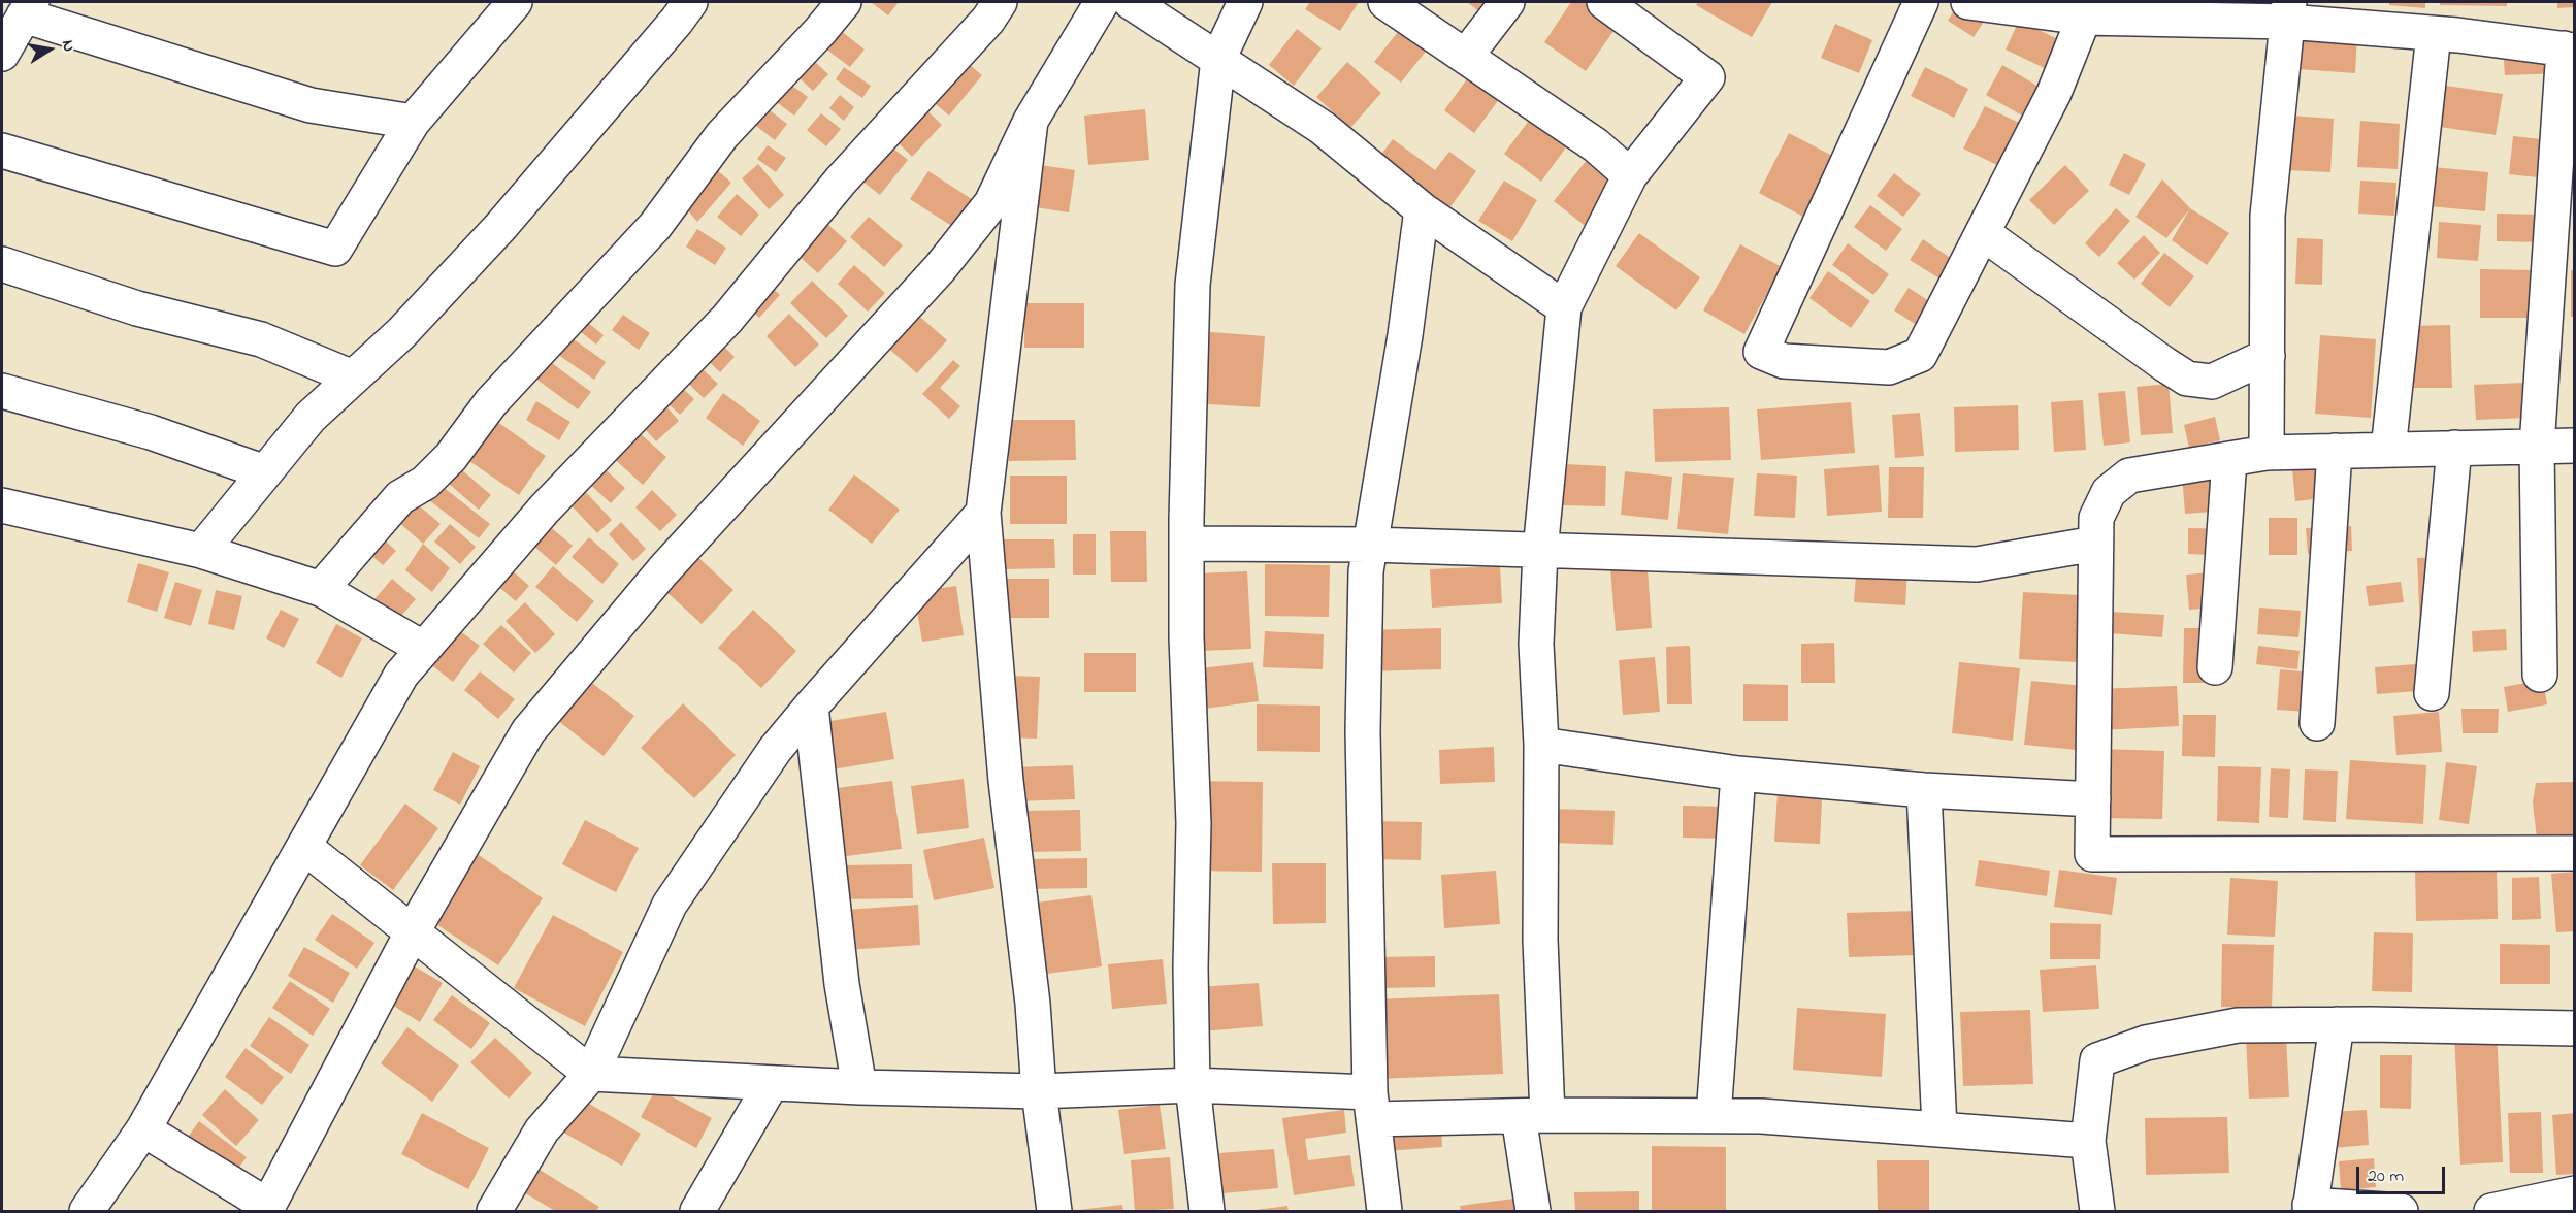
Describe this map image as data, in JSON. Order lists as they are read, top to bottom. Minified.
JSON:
{"scale_bar":"20 m","north":"right"}
